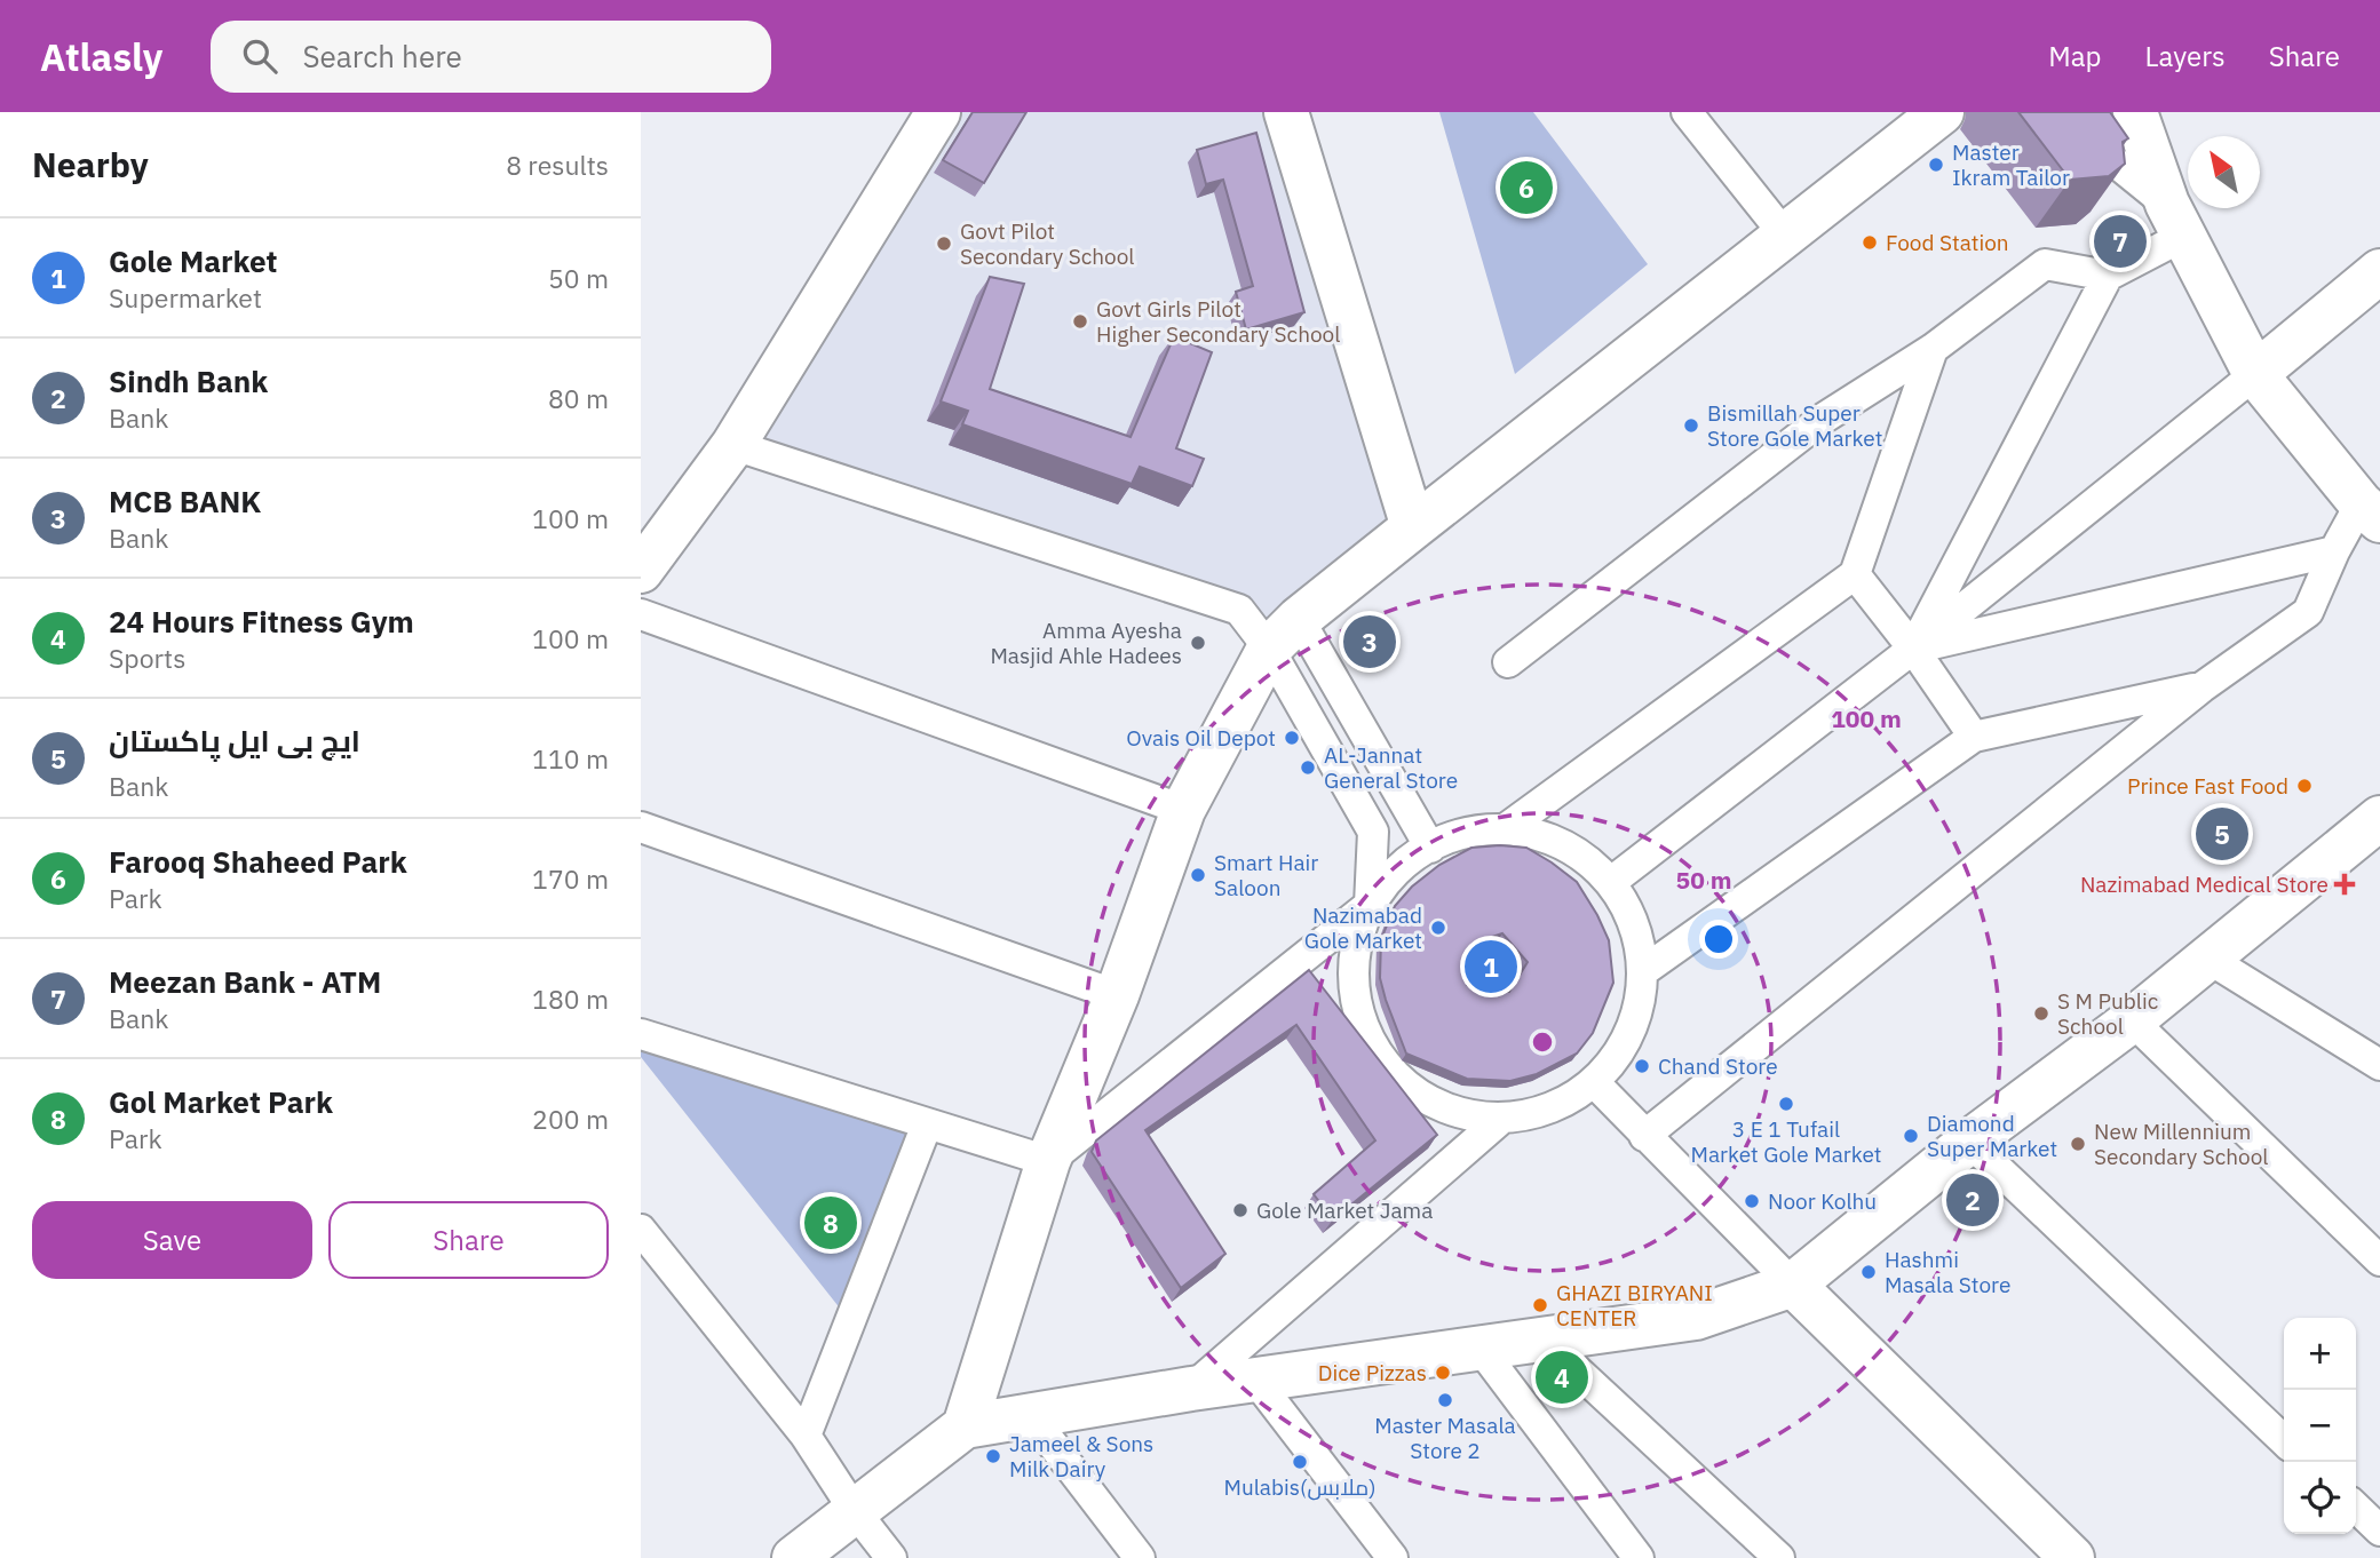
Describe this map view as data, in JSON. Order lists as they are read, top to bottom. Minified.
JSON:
{"places":{"other":["Master Ikram Tailor","Food Station","Govt Pilot Secondary School","Govt Girls Pilot Higher Secondary School","Bismillah Super Store Gole Market","Amma Ayesha Masjid Ahle Hadees","Ovais Oil Depot","AL-Jannat General Store","Prince Fast Food","Smart Hair Saloon","Nazimabad Gole Market","S M Public School","Chand Store","3 E 1 Tufail Market Gole Market","Diamond Super Market","New Millennium Secondary School","Noor Kolhu","Gole Market Jama","Hashmi Masala Store","GHAZI BIRYANI CENTER","Dice Pizzas","Master Masala Store 2","Jameel & Sons Milk Dairy","Mulabis(ملابس)"],"health":["Nazimabad Medical Store"]},"north":"top left","page":{"header":"Atlasly","search":"Search here","nav":["Map","Layers","Share"],"heading":["Nearby","8 results"],"pins":["6","7","3","5","1","2","8","4"],"list":[{"mark":"1","name":"Gole Market","note":"Supermarket","value":"50 m"},{"mark":"2","name":"Sindh Bank","note":"Bank","value":"80 m"},{"mark":"3","name":"MCB BANK","note":"Bank","value":"100 m"},{"mark":"4","name":"24 Hours Fitness Gym","note":"Sports","value":"100 m"},{"mark":"5","name":"ایچ بی ایل پاکستان","note":"Bank","value":"110 m"},{"mark":"6","name":"Farooq Shaheed Park","note":"Park","value":"170 m"},{"mark":"7","name":"Meezan Bank - ATM","note":"Bank","value":"180 m"},{"mark":"8","name":"Gol Market Park","note":"Park","value":"200 m"}],"buttons":["Save","Share"],"map_buttons":["+","−"]},"rings":["100 m","50 m"]}
